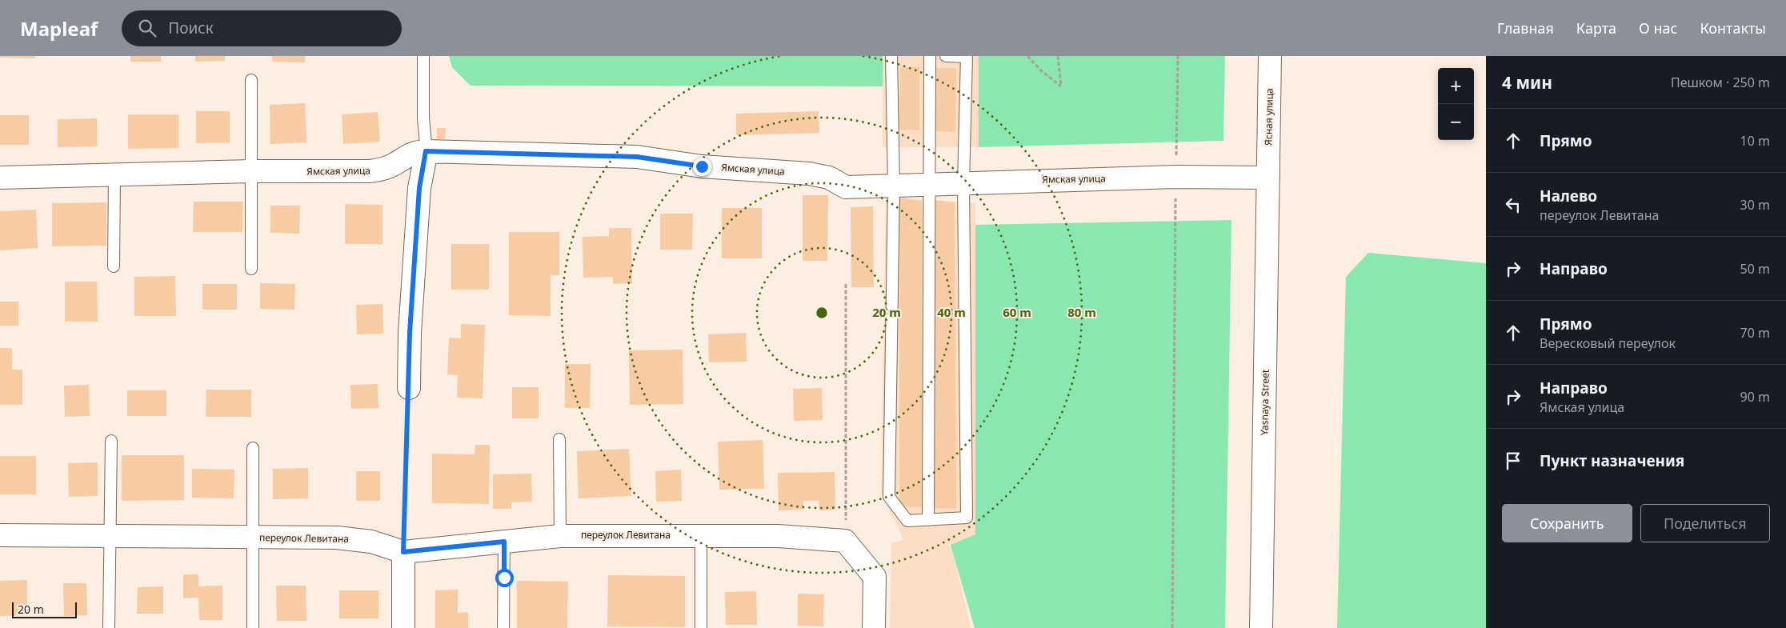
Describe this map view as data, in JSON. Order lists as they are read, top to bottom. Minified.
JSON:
{"streets":{"street":["Ясная улица","Ямская улица","Yasnaya Street","переулок Левитана"]},"crossings":[["Ясная улица","Ямская улица"],["Ясная улица","Yasnaya Street"],["Ямская улица","Yasnaya Street"]],"scale_bar":"20 m","page":{"header":"Mapleaf","search":"Поиск","nav":["Главная","Карта","О нас","Контакты"],"heading":["4 мин","Пешком · 250 m"],"map_buttons":["+","−"],"list":[["Прямо","10 m"],["Налево","переулок Левитана","30 m"],["Направо","50 m"],["Прямо","Вересковый переулок","70 m"],["Направо","Ямская улица","90 m"],"Пункт назначения"],"buttons":["Сохранить","Поделиться"],"scale":"20 m"},"rings":["20 m","40 m","60 m","80 m"]}
